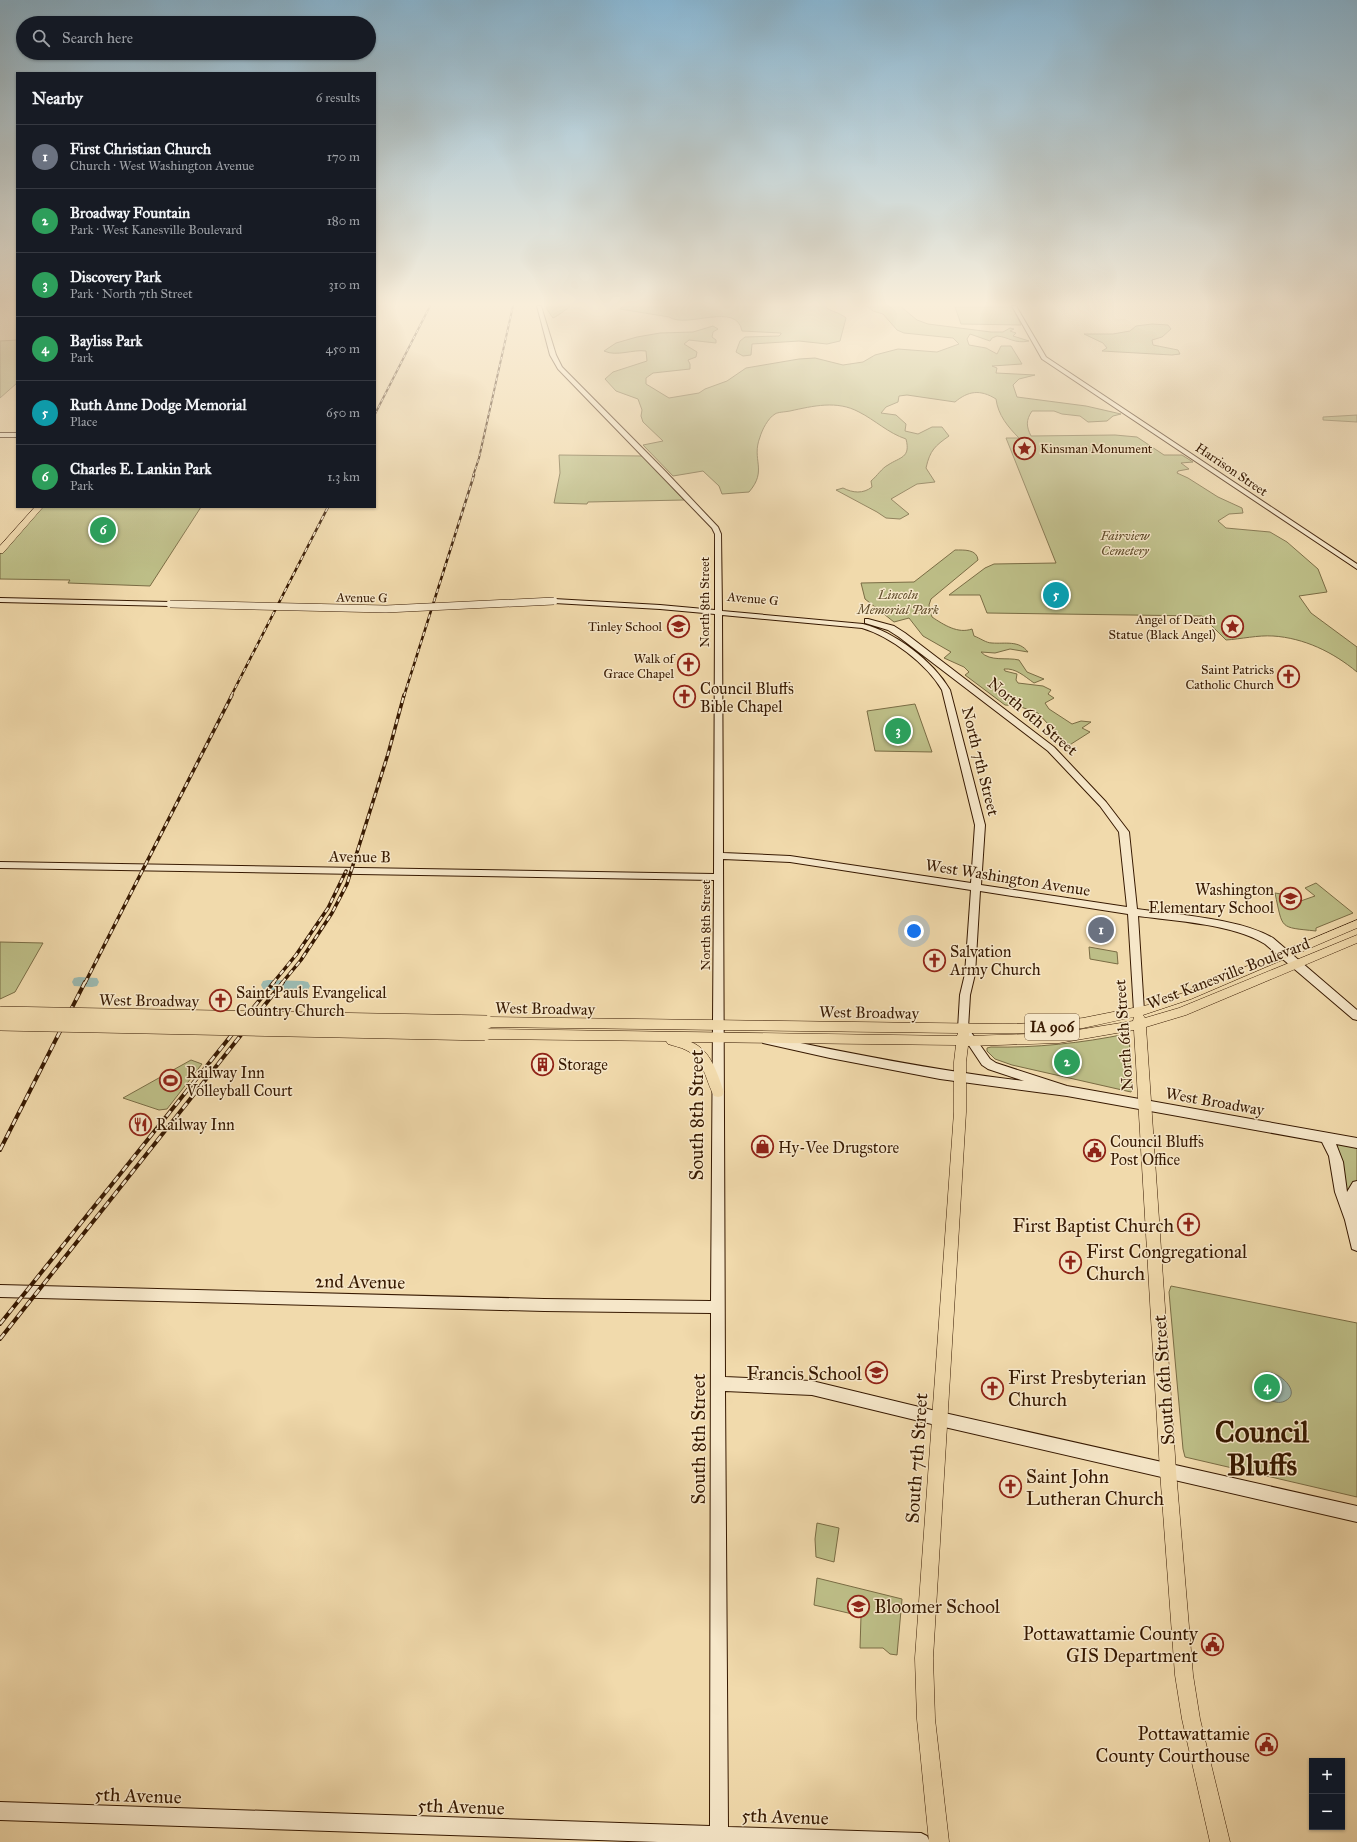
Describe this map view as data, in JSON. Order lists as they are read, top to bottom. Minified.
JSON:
{"streets":{"main road":["North 6th Street","North 7th Street","West Kanesville Boulevard","West Broadway","IA 906","South 6th Street","South 7th Street"],"street":["Harrison Street","Avenue G","North 8th Street","Avenue B","West Washington Avenue","South 8th Street","2nd Avenue","5th Avenue"]},"crossings":[["Avenue G","North 8th Street"],["Avenue G","North 6th Street"],["Avenue G","North 7th Street"],["North 8th Street","Avenue B"],["North 8th Street","West Washington Avenue"],["North 8th Street","West Broadway"],["North 8th Street","South 8th Street"],["North 6th Street","North 7th Street"],["North 6th Street","West Washington Avenue"],["North 6th Street","West Kanesville Boulevard"],["North 6th Street","West Broadway"],["North 6th Street","South 6th Street"],["North 7th Street","West Washington Avenue"],["North 7th Street","West Kanesville Boulevard"],["North 7th Street","West Broadway"],["North 7th Street","South 7th Street"],["West Washington Avenue","West Kanesville Boulevard"],["West Kanesville Boulevard","West Broadway"],["West Broadway","South 8th Street"],["West Broadway","South 6th Street"],["West Broadway","South 7th Street"],["South 8th Street","2nd Avenue"],["South 8th Street","5th Avenue"]],"districts":["Council Bluffs"],"parks":["Fairview Cemetery","Lincoln Memorial Park"],"places":{"place":["Kinsman Monument","Angel of Death Statue (Black Angel)"],"school or university":["Tinley School","Washington Elementary School","Francis School","Bloomer School"],"church":["Walk of Grace Chapel","Saint Patricks Catholic Church","Council Bluffs Bible Chapel","Salvation Army Church","Saint Pauls Evangelical Country Church","First Baptist Church","First Congregational Church","First Presbyterian Church","Saint John Lutheran Church"],"building":["Storage"],"sports":["Railway Inn Volleyball Court"],"restaurant":["Railway Inn"],"shop":["Hy-Vee Drugstore"],"public building":["Council Bluffs Post Office","Pottawattamie County GIS Department","Pottawattamie County Courthouse"]},"page":{"search":"Search here","heading":["Nearby","6 results"],"list":[{"mark":"1","name":"First Christian Church","note":"Church · West Washington Avenue","value":"170 m"},{"mark":"2","name":"Broadway Fountain","note":"Park · West Kanesville Boulevard","value":"180 m"},{"mark":"3","name":"Discovery Park","note":"Park · North 7th Street","value":"310 m"},{"mark":"4","name":"Bayliss Park","note":"Park","value":"450 m"},{"mark":"5","name":"Ruth Anne Dodge Memorial","note":"Place","value":"650 m"},{"mark":"6","name":"Charles E. Lankin Park","note":"Park","value":"1.3 km"}],"pins":["6","5","3","1","2","4"],"map_buttons":["+","−"]}}
